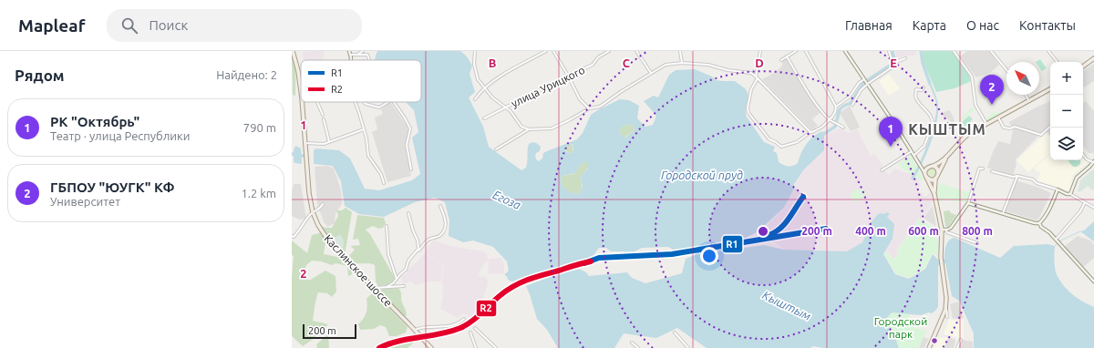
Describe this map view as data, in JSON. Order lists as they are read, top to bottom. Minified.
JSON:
{"streets":{"main road":["Каслинское шоссе"],"street":["улица Урицкого"]},"districts":["КЫШТЫМ"],"water":["Городской пруд","Егоза","Кыштым"],"parks":["Городской парк"],"lines":["transit line R1","transit line R2"],"legend":["R1","R2"],"scale_bar":"200 m","north":"top left","page":{"header":"Mapleaf","search":"Поиск","nav":["Главная","Карта","О нас","Контакты"],"heading":["Рядом","Найдено: 2"],"map_buttons":["+","−"],"pins":["2","1"],"list":[{"mark":"1","name":"РК \"Октябрь\"","note":"Театр · улица Республики","value":"790 m"},{"mark":"2","name":"ГБПОУ \"ЮУГК\" КФ","note":"Университет","value":"1.2 km"}],"scale":"200 m"},"grid":{"columns":["B","C","D","E"],"rows":["1","2"]},"rings":["200 m","400 m","600 m","800 m"]}
